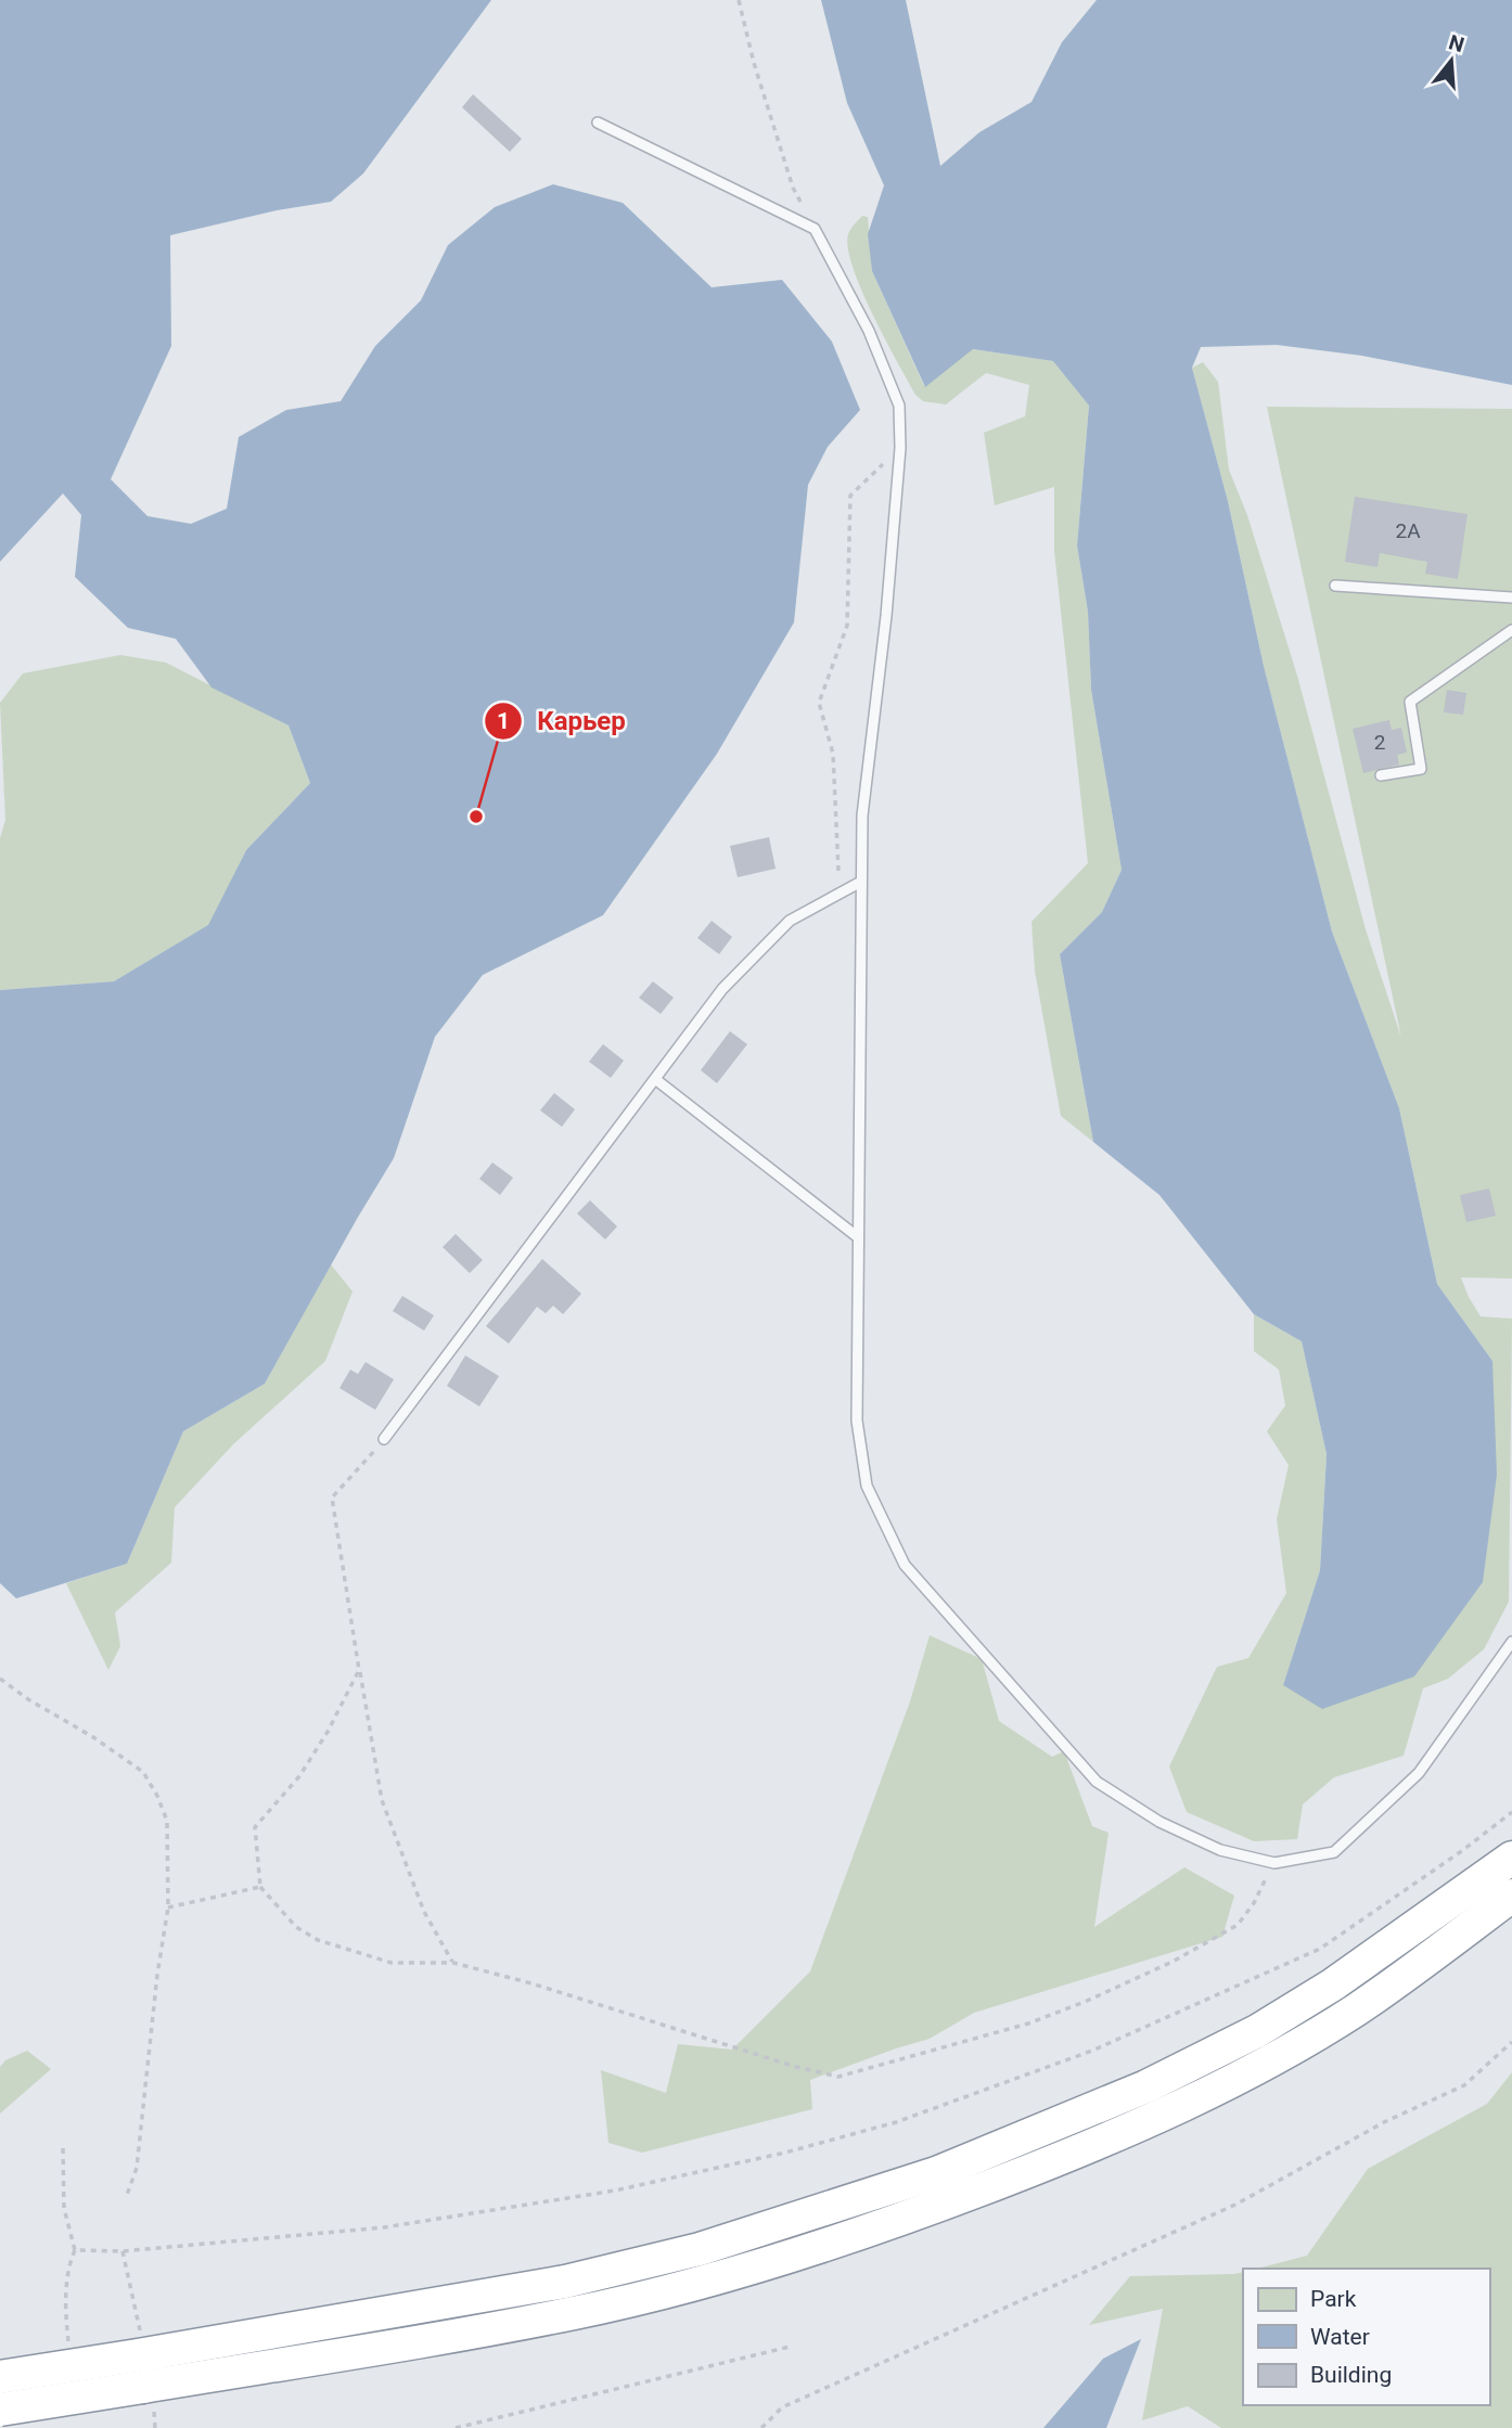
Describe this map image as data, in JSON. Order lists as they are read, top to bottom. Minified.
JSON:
{"places":["Карьер"],"house_numbers":["2А","2"],"legend":["Park","Water","Building"],"north":"top"}
